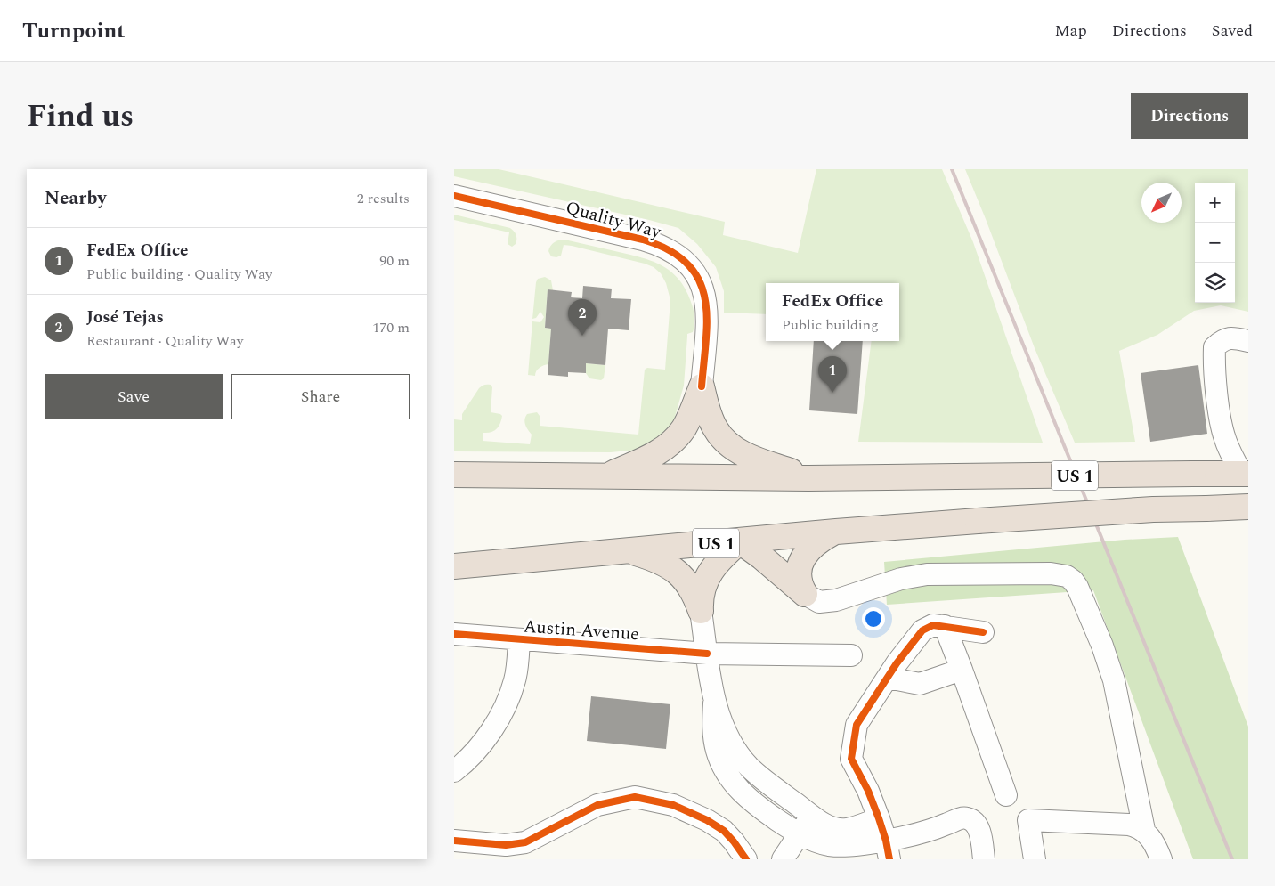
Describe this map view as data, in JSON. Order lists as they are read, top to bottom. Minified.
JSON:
{"streets":{"highway":["US 1"],"street":["Quality Way","Austin Avenue"]},"north":"bottom left","page":{"header":"Turnpoint","nav":["Map","Directions","Saved"],"title":"Find us","buttons":["Directions",["Save","Share"]],"heading":["Nearby","2 results"],"map_buttons":["+","−"],"list":[{"mark":"1","name":"FedEx Office","note":"Public building · Quality Way","value":"90 m"},{"mark":"2","name":"José Tejas","note":"Restaurant · Quality Way","value":"170 m"}],"popup":["FedEx Office","Public building"],"pins":["2","1"]}}
